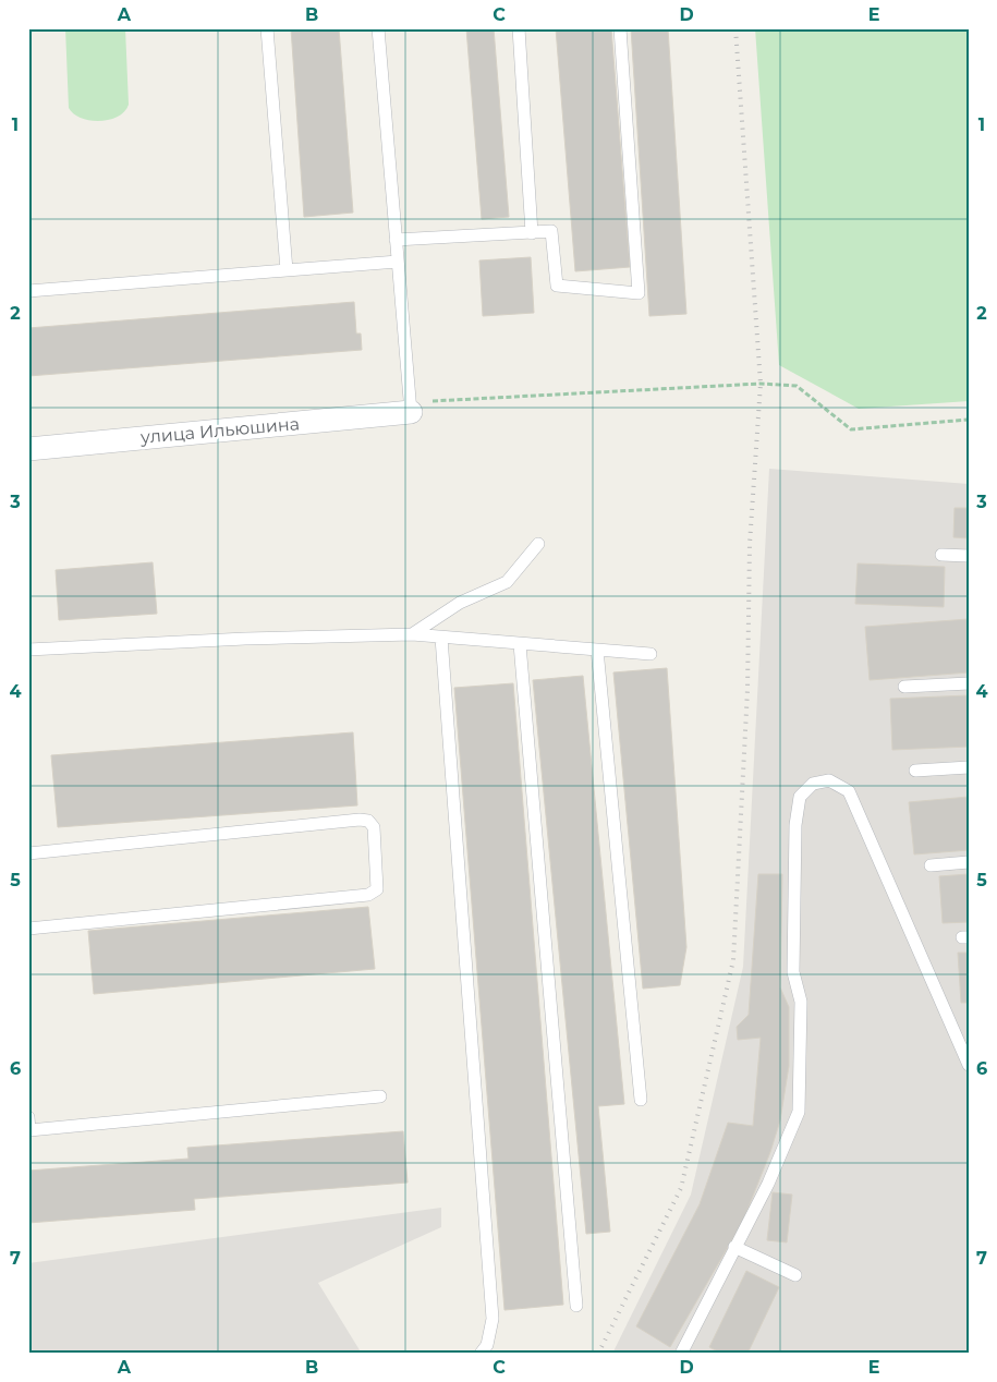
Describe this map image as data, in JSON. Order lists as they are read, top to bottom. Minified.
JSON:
{"streets":{"street":["улица Ильюшина"]},"grid":{"columns":["A","B","C","D","E"],"rows":["1","2","3","4","5","6","7"]}}
